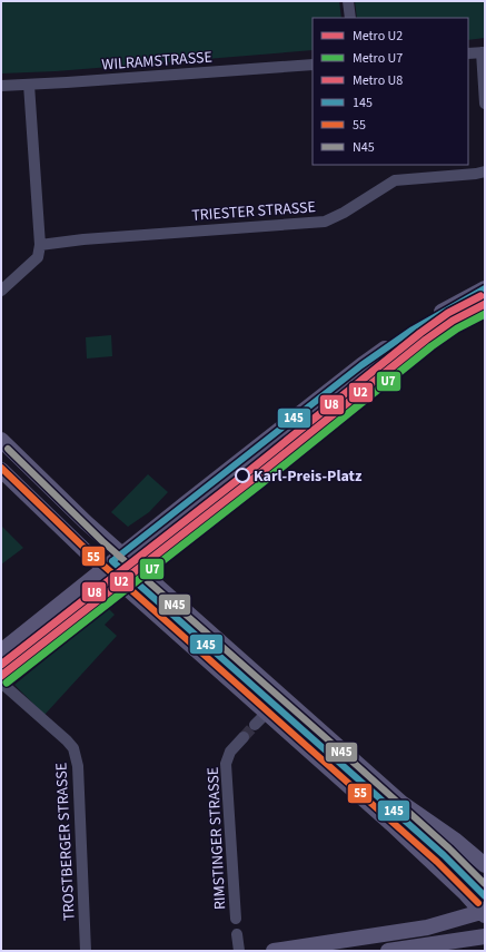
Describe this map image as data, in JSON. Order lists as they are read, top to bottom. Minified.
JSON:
{"streets":{"street":["WILRAMSTRASSE","TRIESTER STRASSE","RIMSTINGER STRASSE","TROSTBERGER STRASSE"]},"places":["Karl-Preis-Platz"],"lines":["transit line 145","metro line U8","metro line U2","metro line U7","transit line N45","transit line 55"],"legend":["Metro U2","Metro U7","Metro U8","145","55","N45"]}
